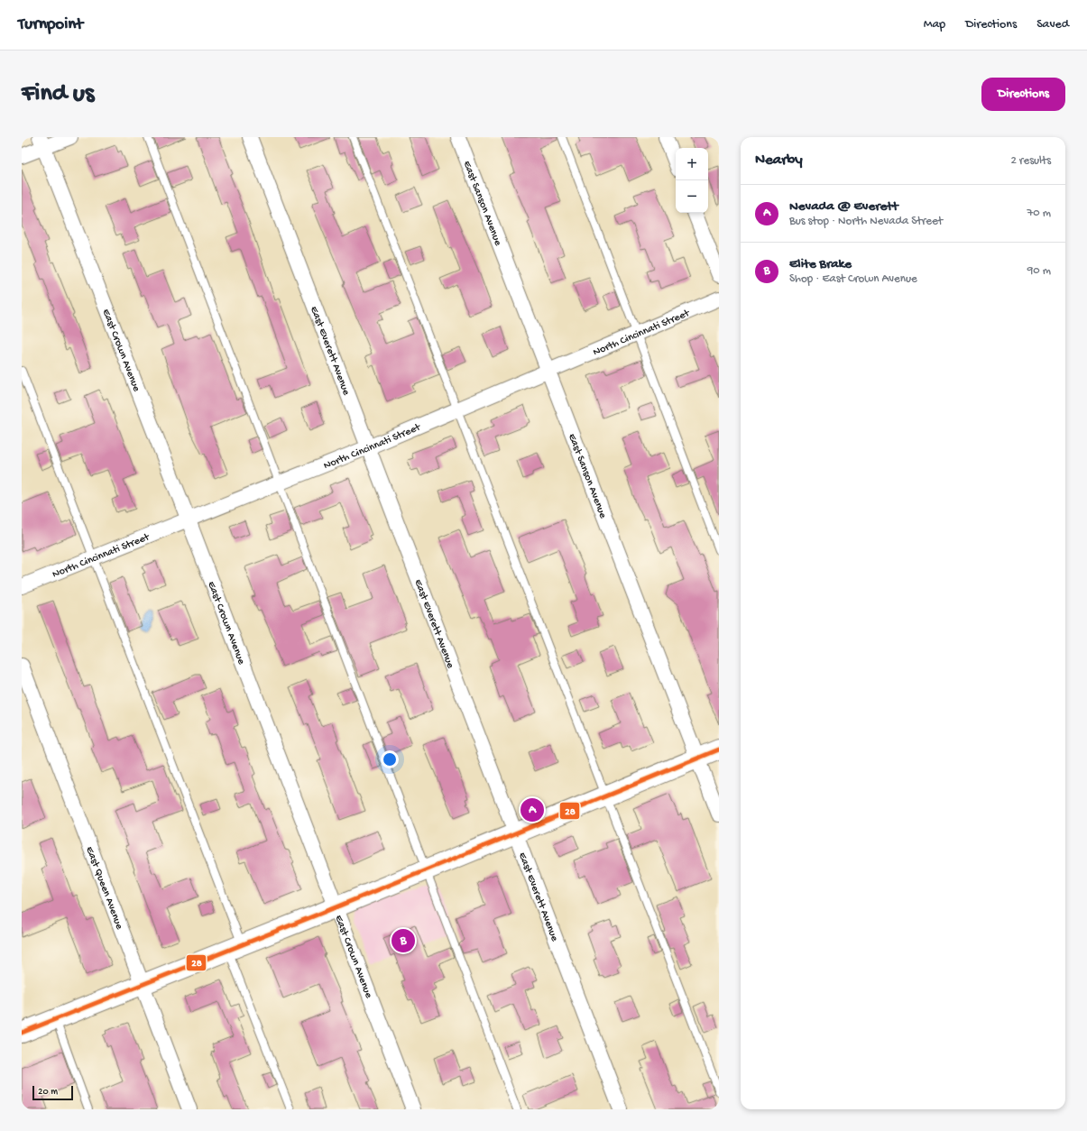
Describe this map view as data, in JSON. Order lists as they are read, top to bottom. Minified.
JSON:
{"streets":{"street":["East Sanson Avenue","North Cincinnati Street","East Crown Avenue","East Everett Avenue","East Queen Avenue"]},"crossings":[["East Sanson Avenue","North Cincinnati Street"],["North Cincinnati Street","East Crown Avenue"],["North Cincinnati Street","East Everett Avenue"]],"lines":["transit line 28"],"scale_bar":"20 m","page":{"header":"Turnpoint","nav":["Map","Directions","Saved"],"buttons":"Directions","title":"Find us","heading":["Nearby","2 results"],"map_buttons":["+","−"],"list":[{"mark":"A","name":"Nevada @ Everett","note":"Bus stop · North Nevada Street","value":"70 m"},{"mark":"B","name":"Elite Brake","note":"Shop · East Crown Avenue","value":"90 m"}],"pins":["A","B"],"scale":"20 m"}}
